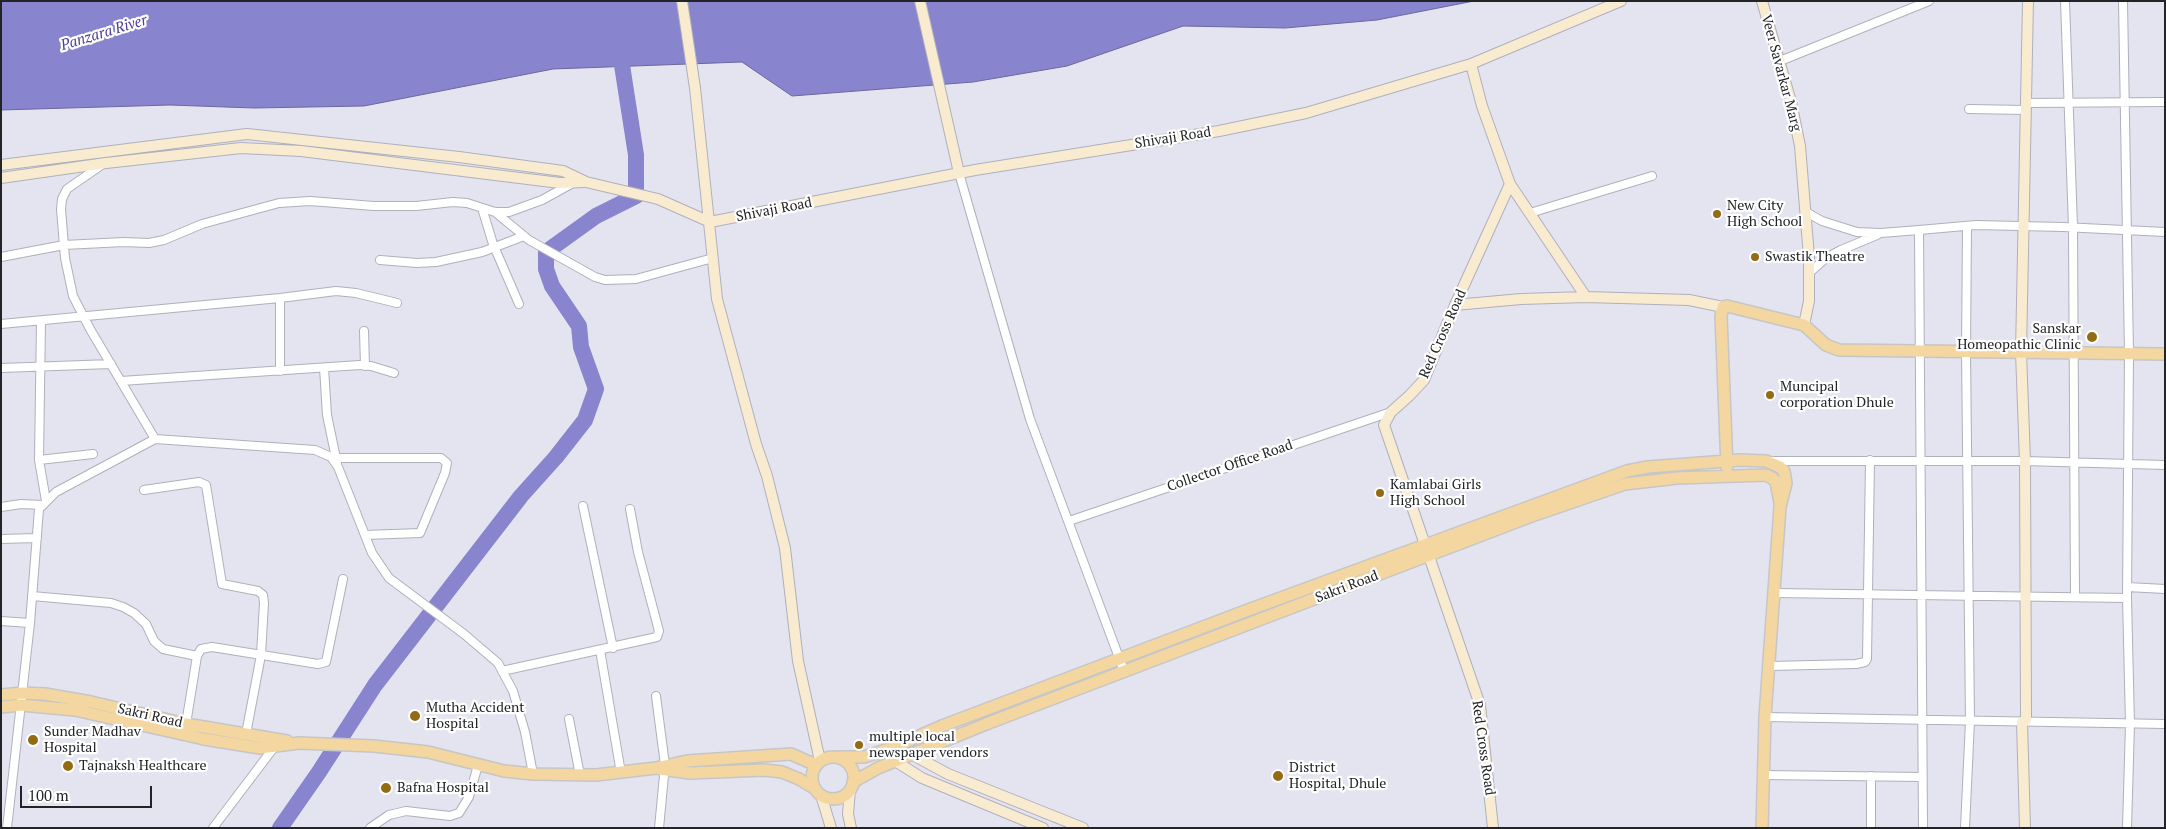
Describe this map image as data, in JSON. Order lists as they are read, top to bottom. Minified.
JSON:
{"streets":{"main road":["Sakri Road"],"street":["Veer Savarkar Marg","Shivaji Road","Red Cross Road","Collector Office Road"]},"crossings":[["Red Cross Road","Collector Office Road"],["Red Cross Road","Sakri Road"]],"water":["Panzara River"],"places":["New City High School","Swastik Theatre","Sanskar Homeopathic Clinic","Muncipal corporation Dhule","Kamlabai Girls High School","Mutha Accident Hospital","Sunder Madhav Hospital","multiple local newspaper vendors","Tajnaksh Healthcare","District Hospital, Dhule","Bafna Hospital"],"scale_bar":"100 m"}
